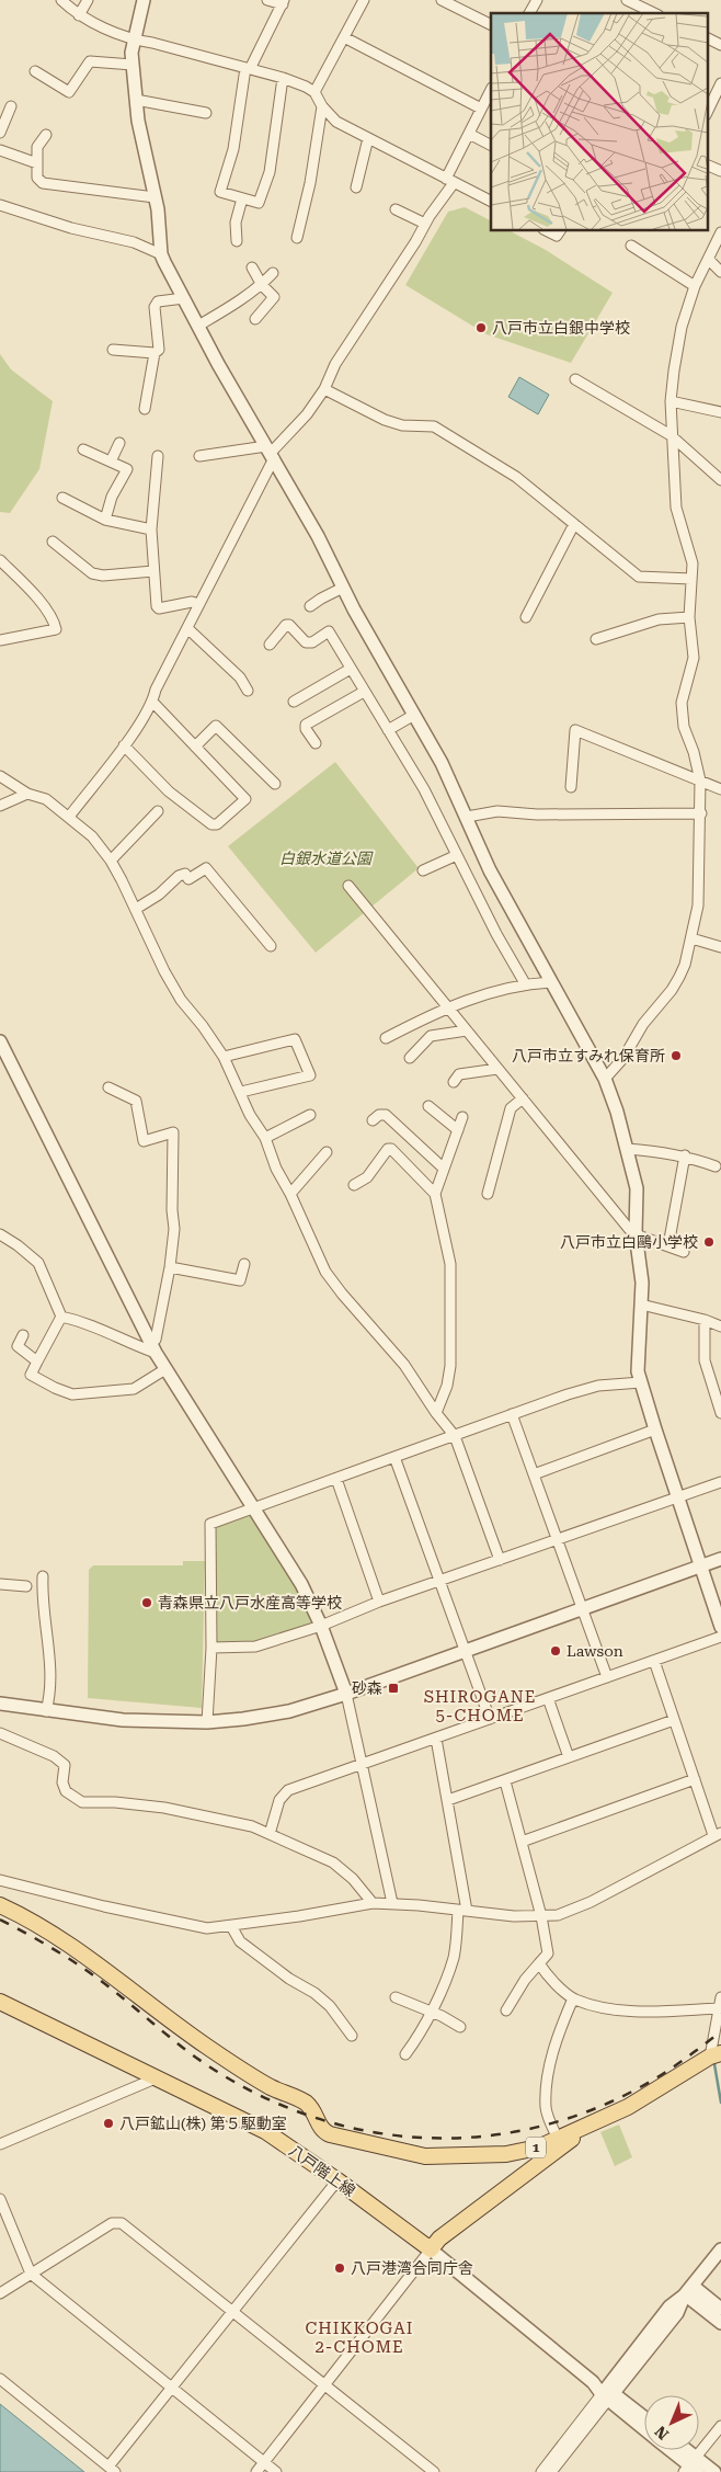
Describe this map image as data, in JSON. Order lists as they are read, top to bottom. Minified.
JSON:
{"streets":{"main road":["1","八戸階上線"]},"crossings":[["1","八戸階上線"]],"districts":["SHIROGANE 5-CHOME","CHIKKOGAI 2-CHOME"],"parks":["白銀水道公園"],"places":{"other":["八戸市立白銀中学校","八戸市立すみれ保育所","八戸市立白鷗小学校","青森県立八戸水産高等学校","Lawson","八戸鉱山(株) 第５駆動室","八戸港湾合同庁舎"],"transit":["砂森"]},"north":"bottom left"}
